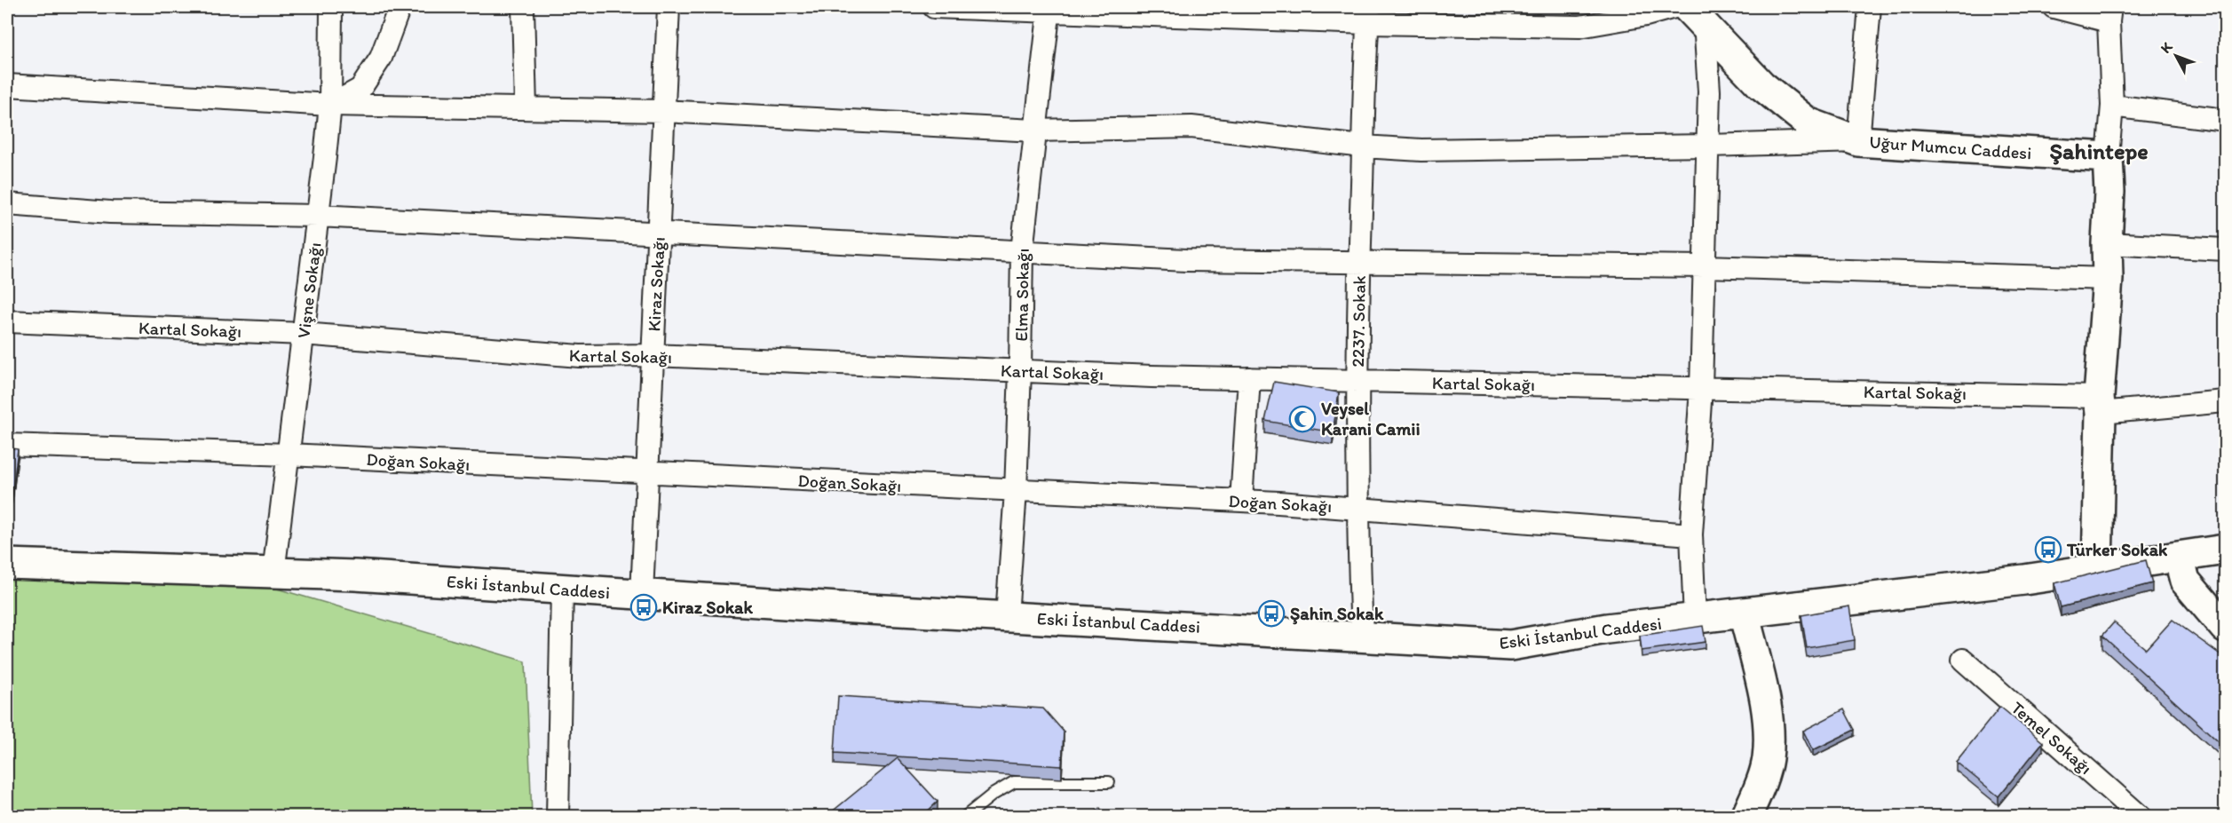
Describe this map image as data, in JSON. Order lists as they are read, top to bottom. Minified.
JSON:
{"streets":{"main road":["Uğur Mumcu Caddesi","Eski İstanbul Caddesi"],"street":["Kiraz Sokağı","Vişne Sokağı","Elma Sokağı","2237. Sokak","Kartal Sokağı","Doğan Sokağı","Temel Sokağı"]},"crossings":[["Kiraz Sokağı","Kartal Sokağı"],["Kiraz Sokağı","Doğan Sokağı"],["Kiraz Sokağı","Eski İstanbul Caddesi"],["Vişne Sokağı","Kartal Sokağı"],["Vişne Sokağı","Doğan Sokağı"],["Vişne Sokağı","Eski İstanbul Caddesi"],["Elma Sokağı","Kartal Sokağı"],["Elma Sokağı","Doğan Sokağı"],["Elma Sokağı","Eski İstanbul Caddesi"],["2237. Sokak","Kartal Sokağı"],["2237. Sokak","Doğan Sokağı"],["2237. Sokak","Eski İstanbul Caddesi"]],"districts":["Şahintepe"],"places":{"mosque":["Veysel Karani Camii"],"bus stop":["Türker Sokak","Kiraz Sokak","Şahin Sokak"]},"north":"top left"}
